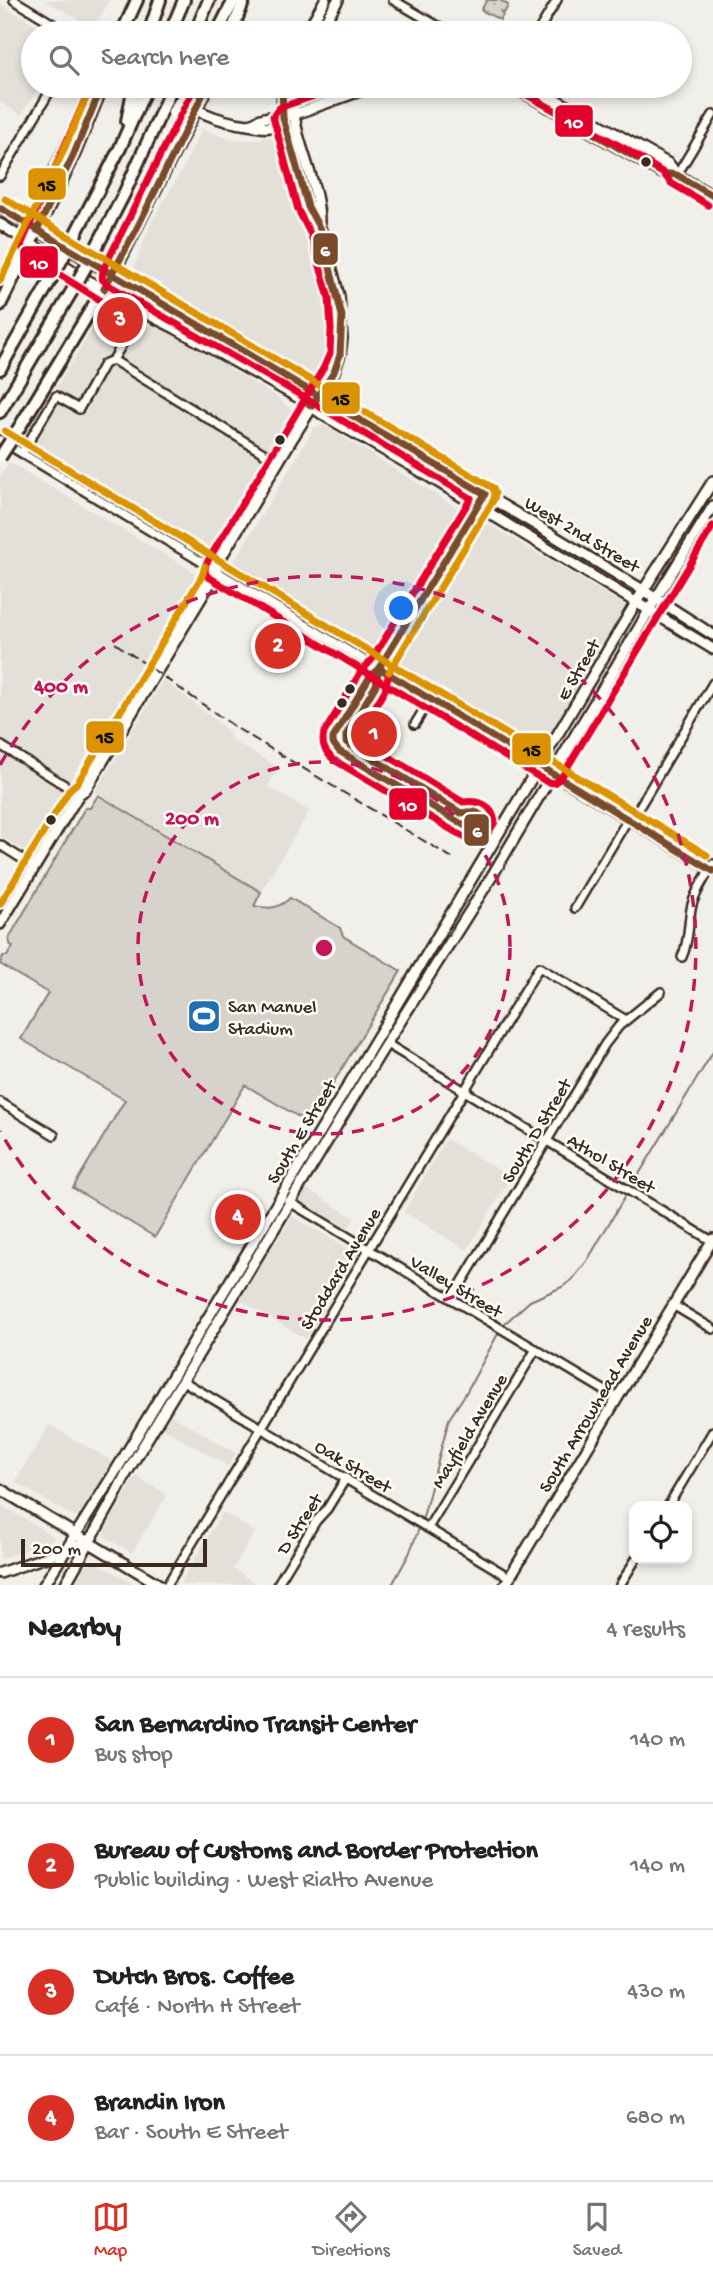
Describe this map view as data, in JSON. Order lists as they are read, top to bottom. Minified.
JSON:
{"streets":{"main road":["West 2nd Street","E Street","South E Street","South Arrowhead Avenue"],"street":["South D Street","Athol Street","Stoddard Avenue","Valley Street","Mayfield Avenue","Oak Street","D Street"]},"crossings":[["West 2nd Street","E Street"],["E Street","South E Street"],["South D Street","Athol Street"],["South D Street","Stoddard Avenue"],["South D Street","Valley Street"],["South E Street","Athol Street"],["South E Street","Valley Street"],["South E Street","Oak Street"],["Athol Street","Stoddard Avenue"],["Athol Street","South Arrowhead Avenue"],["Stoddard Avenue","Valley Street"],["Stoddard Avenue","Oak Street"],["Valley Street","South Arrowhead Avenue"],["Valley Street","Mayfield Avenue"],["South Arrowhead Avenue","Oak Street"],["Mayfield Avenue","Oak Street"],["Oak Street","D Street"]],"places":{"sports":["San Manuel Stadium"]},"lines":["transit line 6","transit line 10","transit line 15"],"scale_bar":"200 m","page":{"search":"Search here","pins":["3","2","1","4"],"scale":"200 m","heading":["Nearby","4 results"],"list":[{"mark":"1","name":"San Bernardino Transit Center","note":"Bus stop","value":"140 m"},{"mark":"2","name":"Bureau of Customs and Border Protection","note":"Public building · West Rialto Avenue","value":"140 m"},{"mark":"3","name":"Dutch Bros. Coffee","note":"Café · North H Street","value":"430 m"},{"mark":"4","name":"Brandin Iron","note":"Bar · South E Street","value":"680 m"}],"nav":["Map","Directions","Saved"]},"rings":["400 m","200 m"]}
